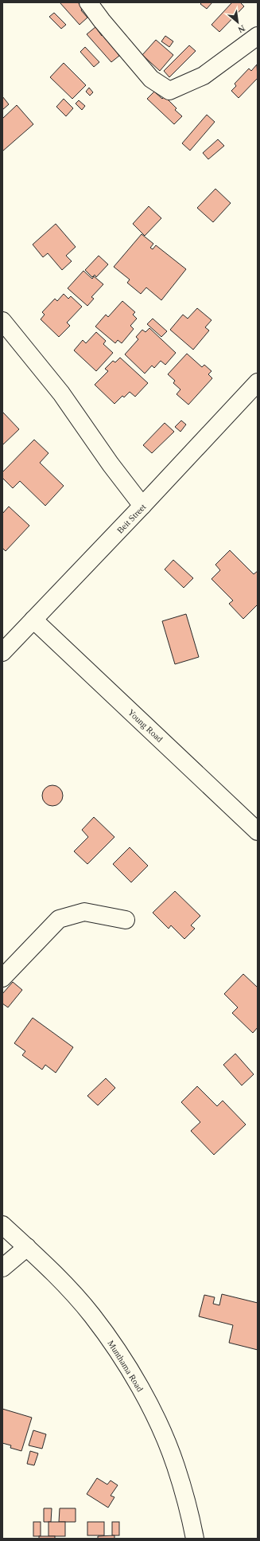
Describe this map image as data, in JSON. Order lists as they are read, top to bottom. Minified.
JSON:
{"streets":{"street":["Beit Street","Young Road","Munthama Road"]},"crossings":[["Beit Street","Young Road"]],"north":"bottom right"}
